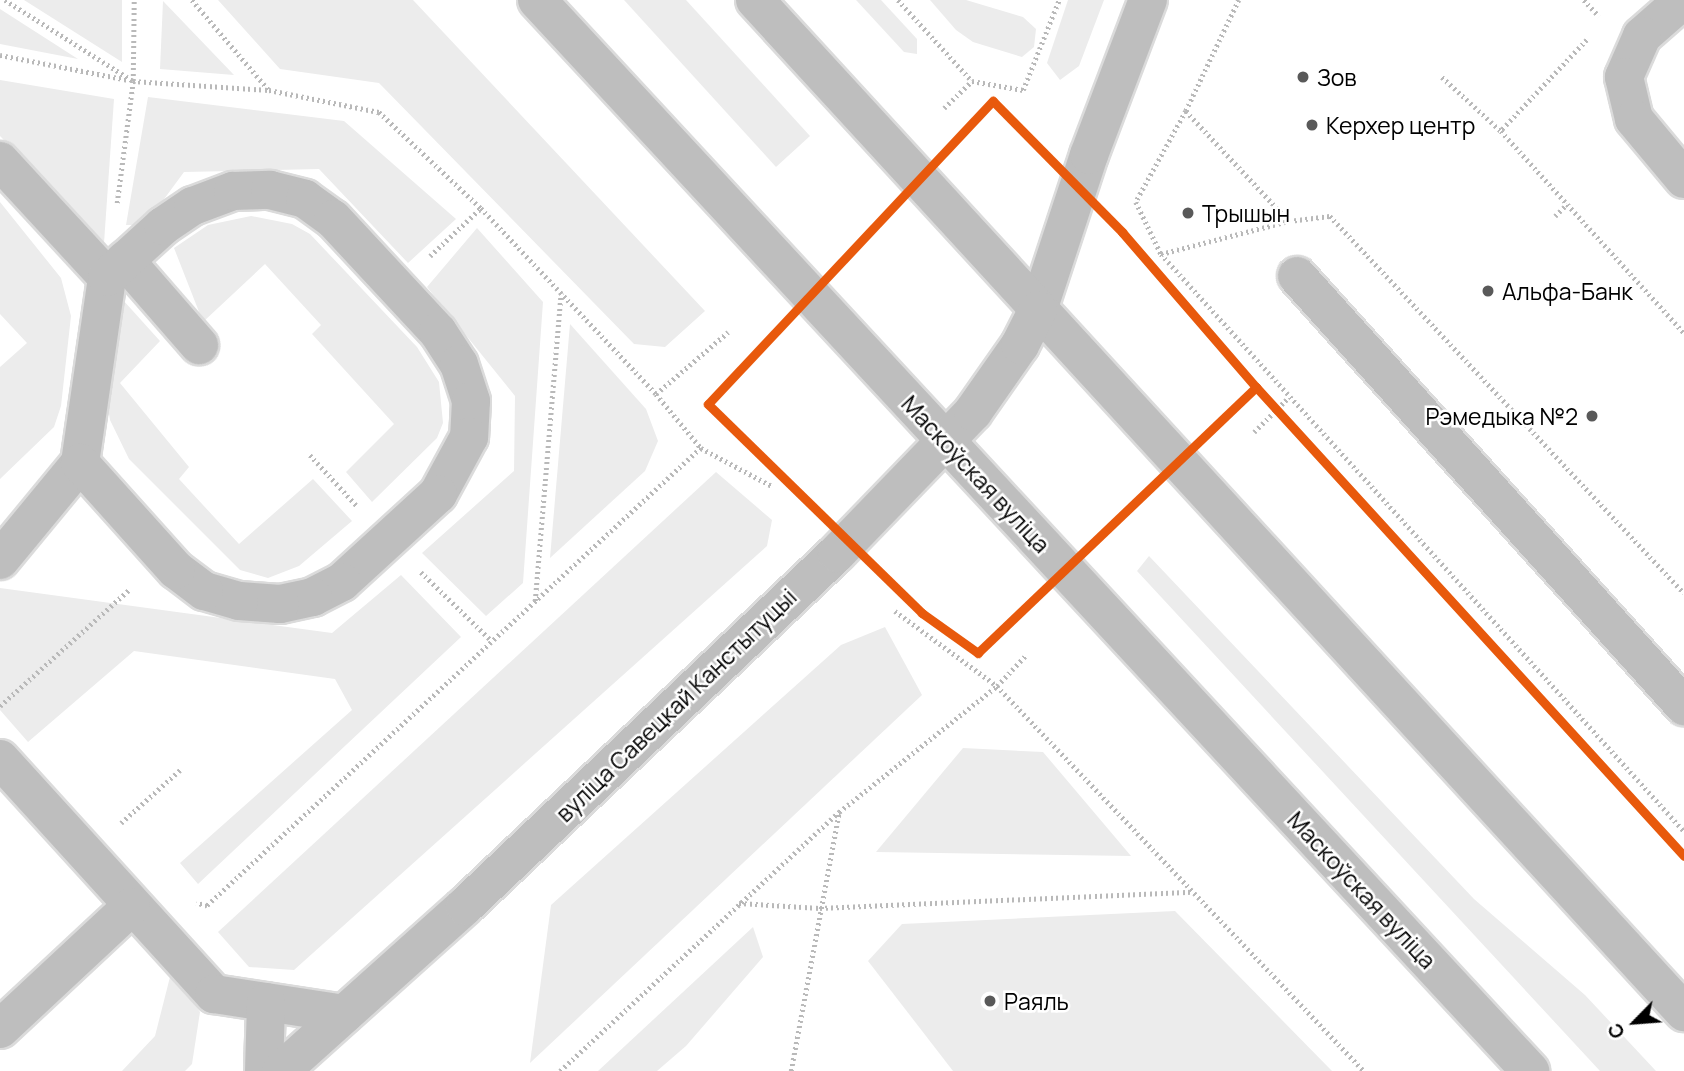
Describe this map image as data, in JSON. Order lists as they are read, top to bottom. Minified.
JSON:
{"streets":{"main road":["Маскоўская вуліца","вуліца Савецкай Канстытуцыі"]},"crossings":[["Маскоўская вуліца","вуліца Савецкай Канстытуцыі"]],"places":["Зов","Керхер центр","Трышын","Альфа-Банк","Рэмедыка №2","Раяль"],"north":"bottom left"}
